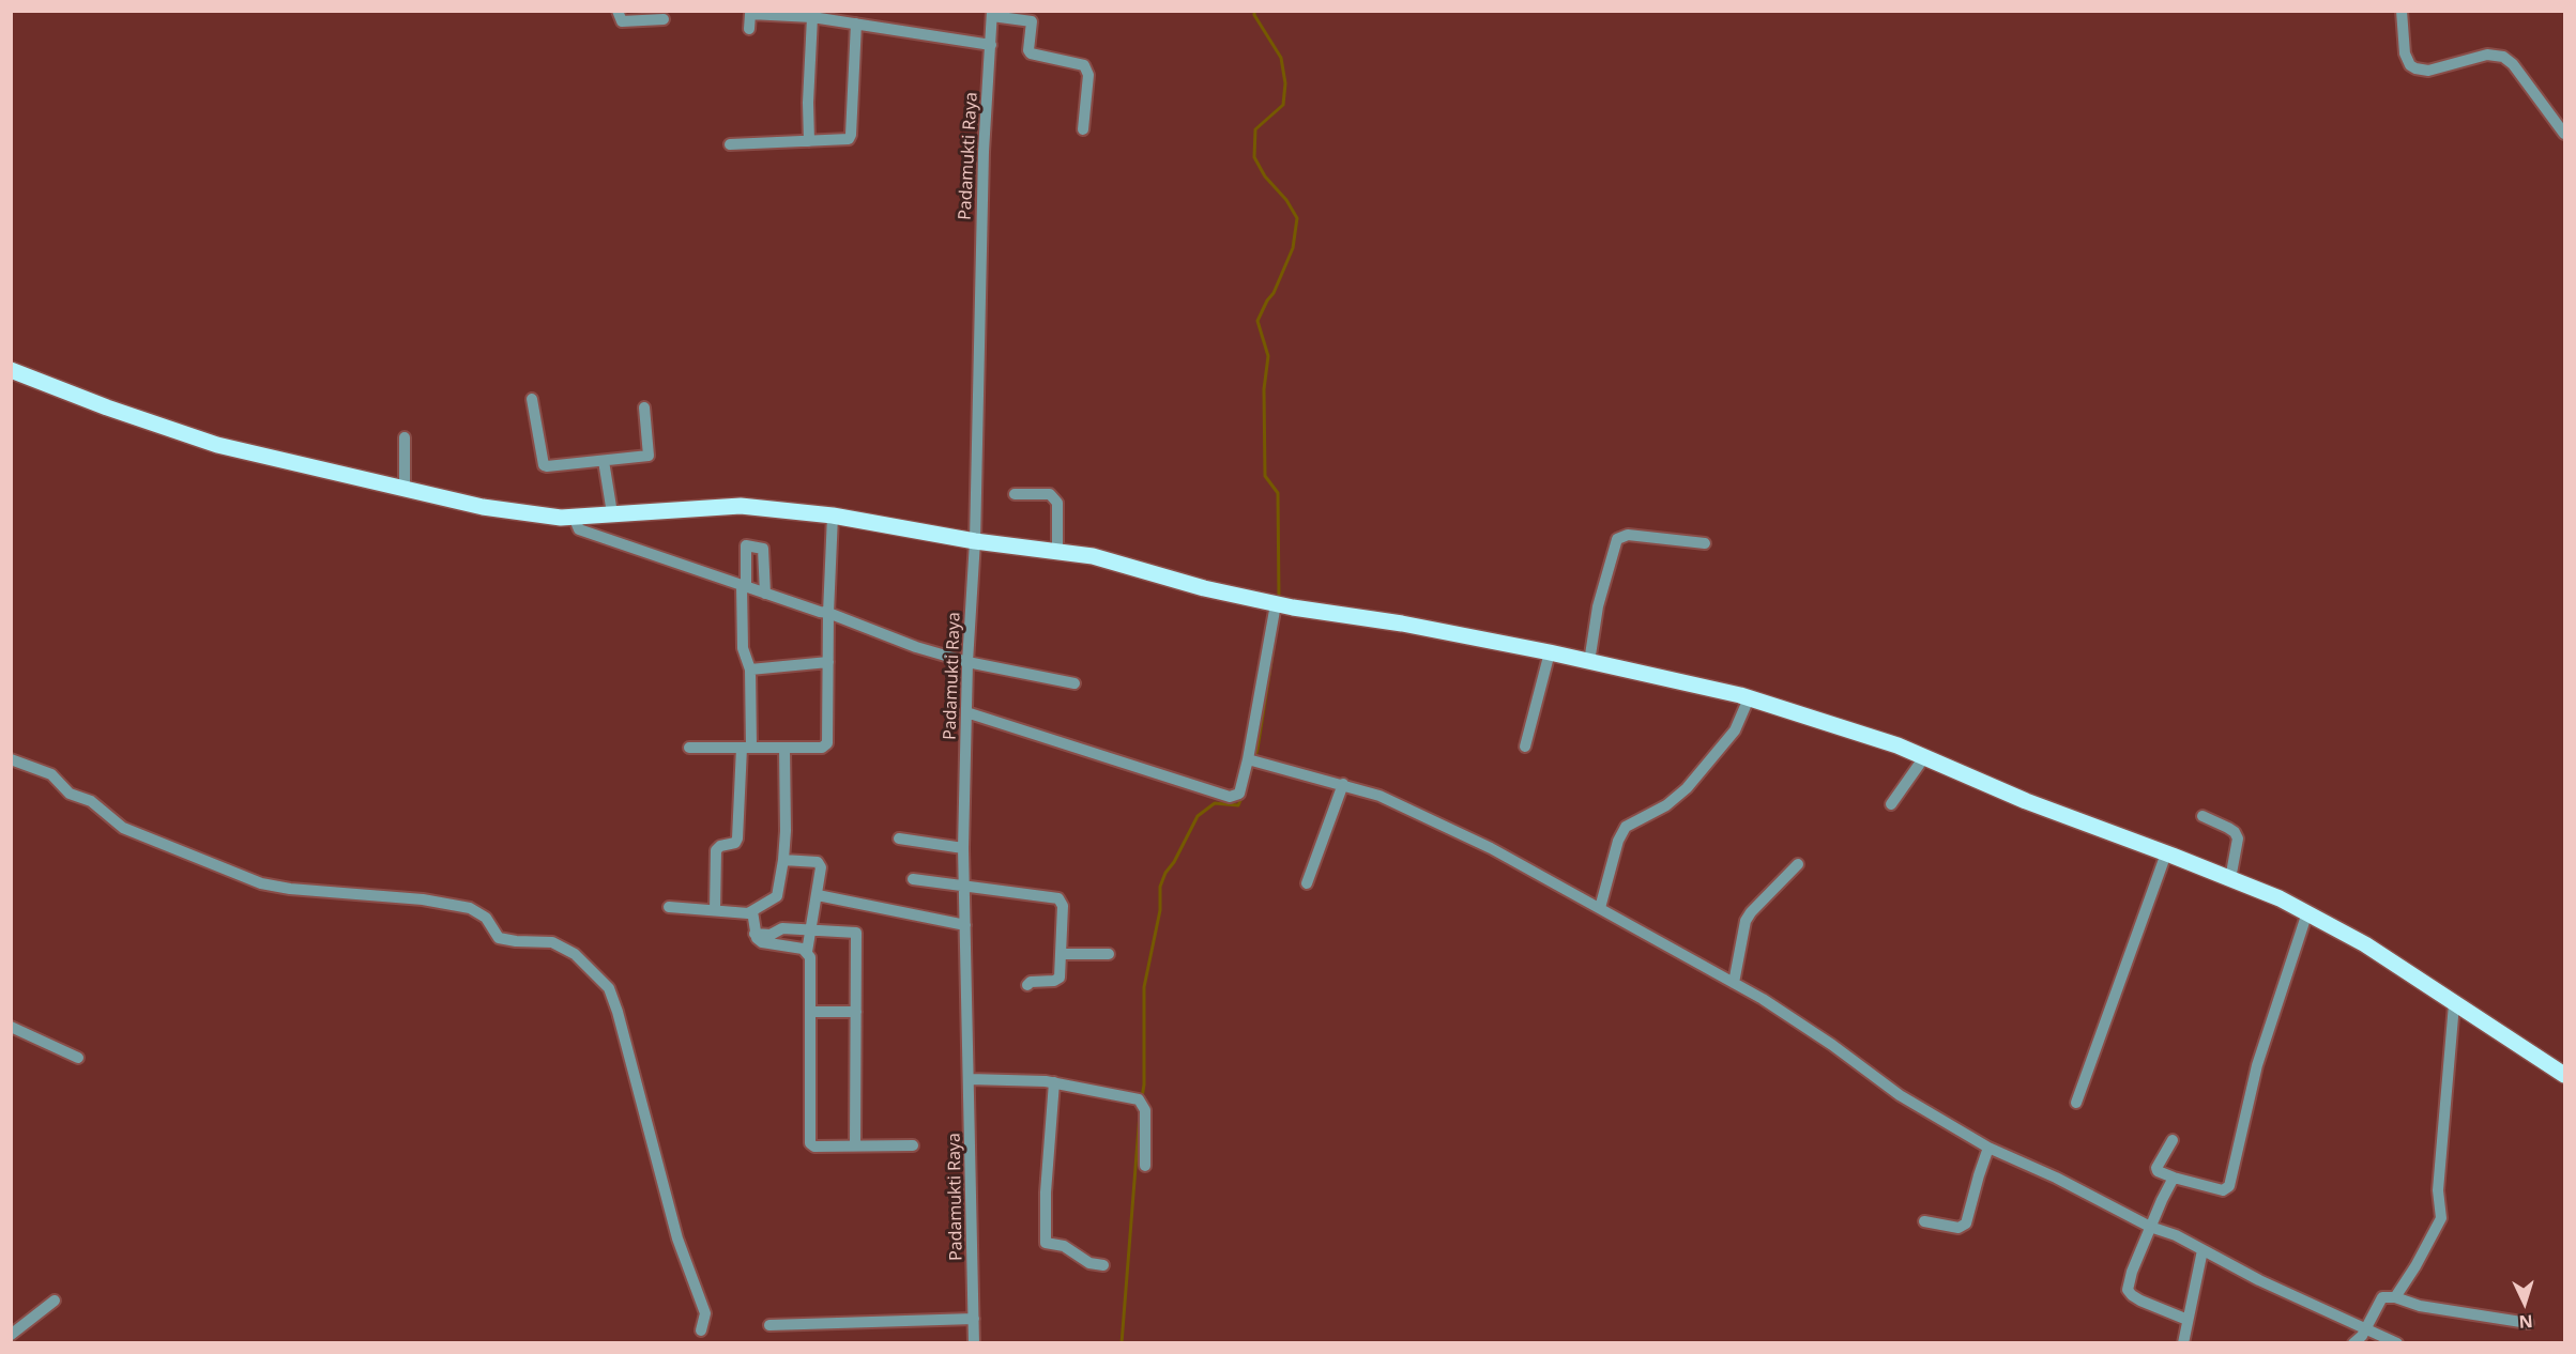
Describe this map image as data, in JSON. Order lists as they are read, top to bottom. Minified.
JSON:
{"streets":{"street":["Padamukti Raya"]},"north":"bottom"}
